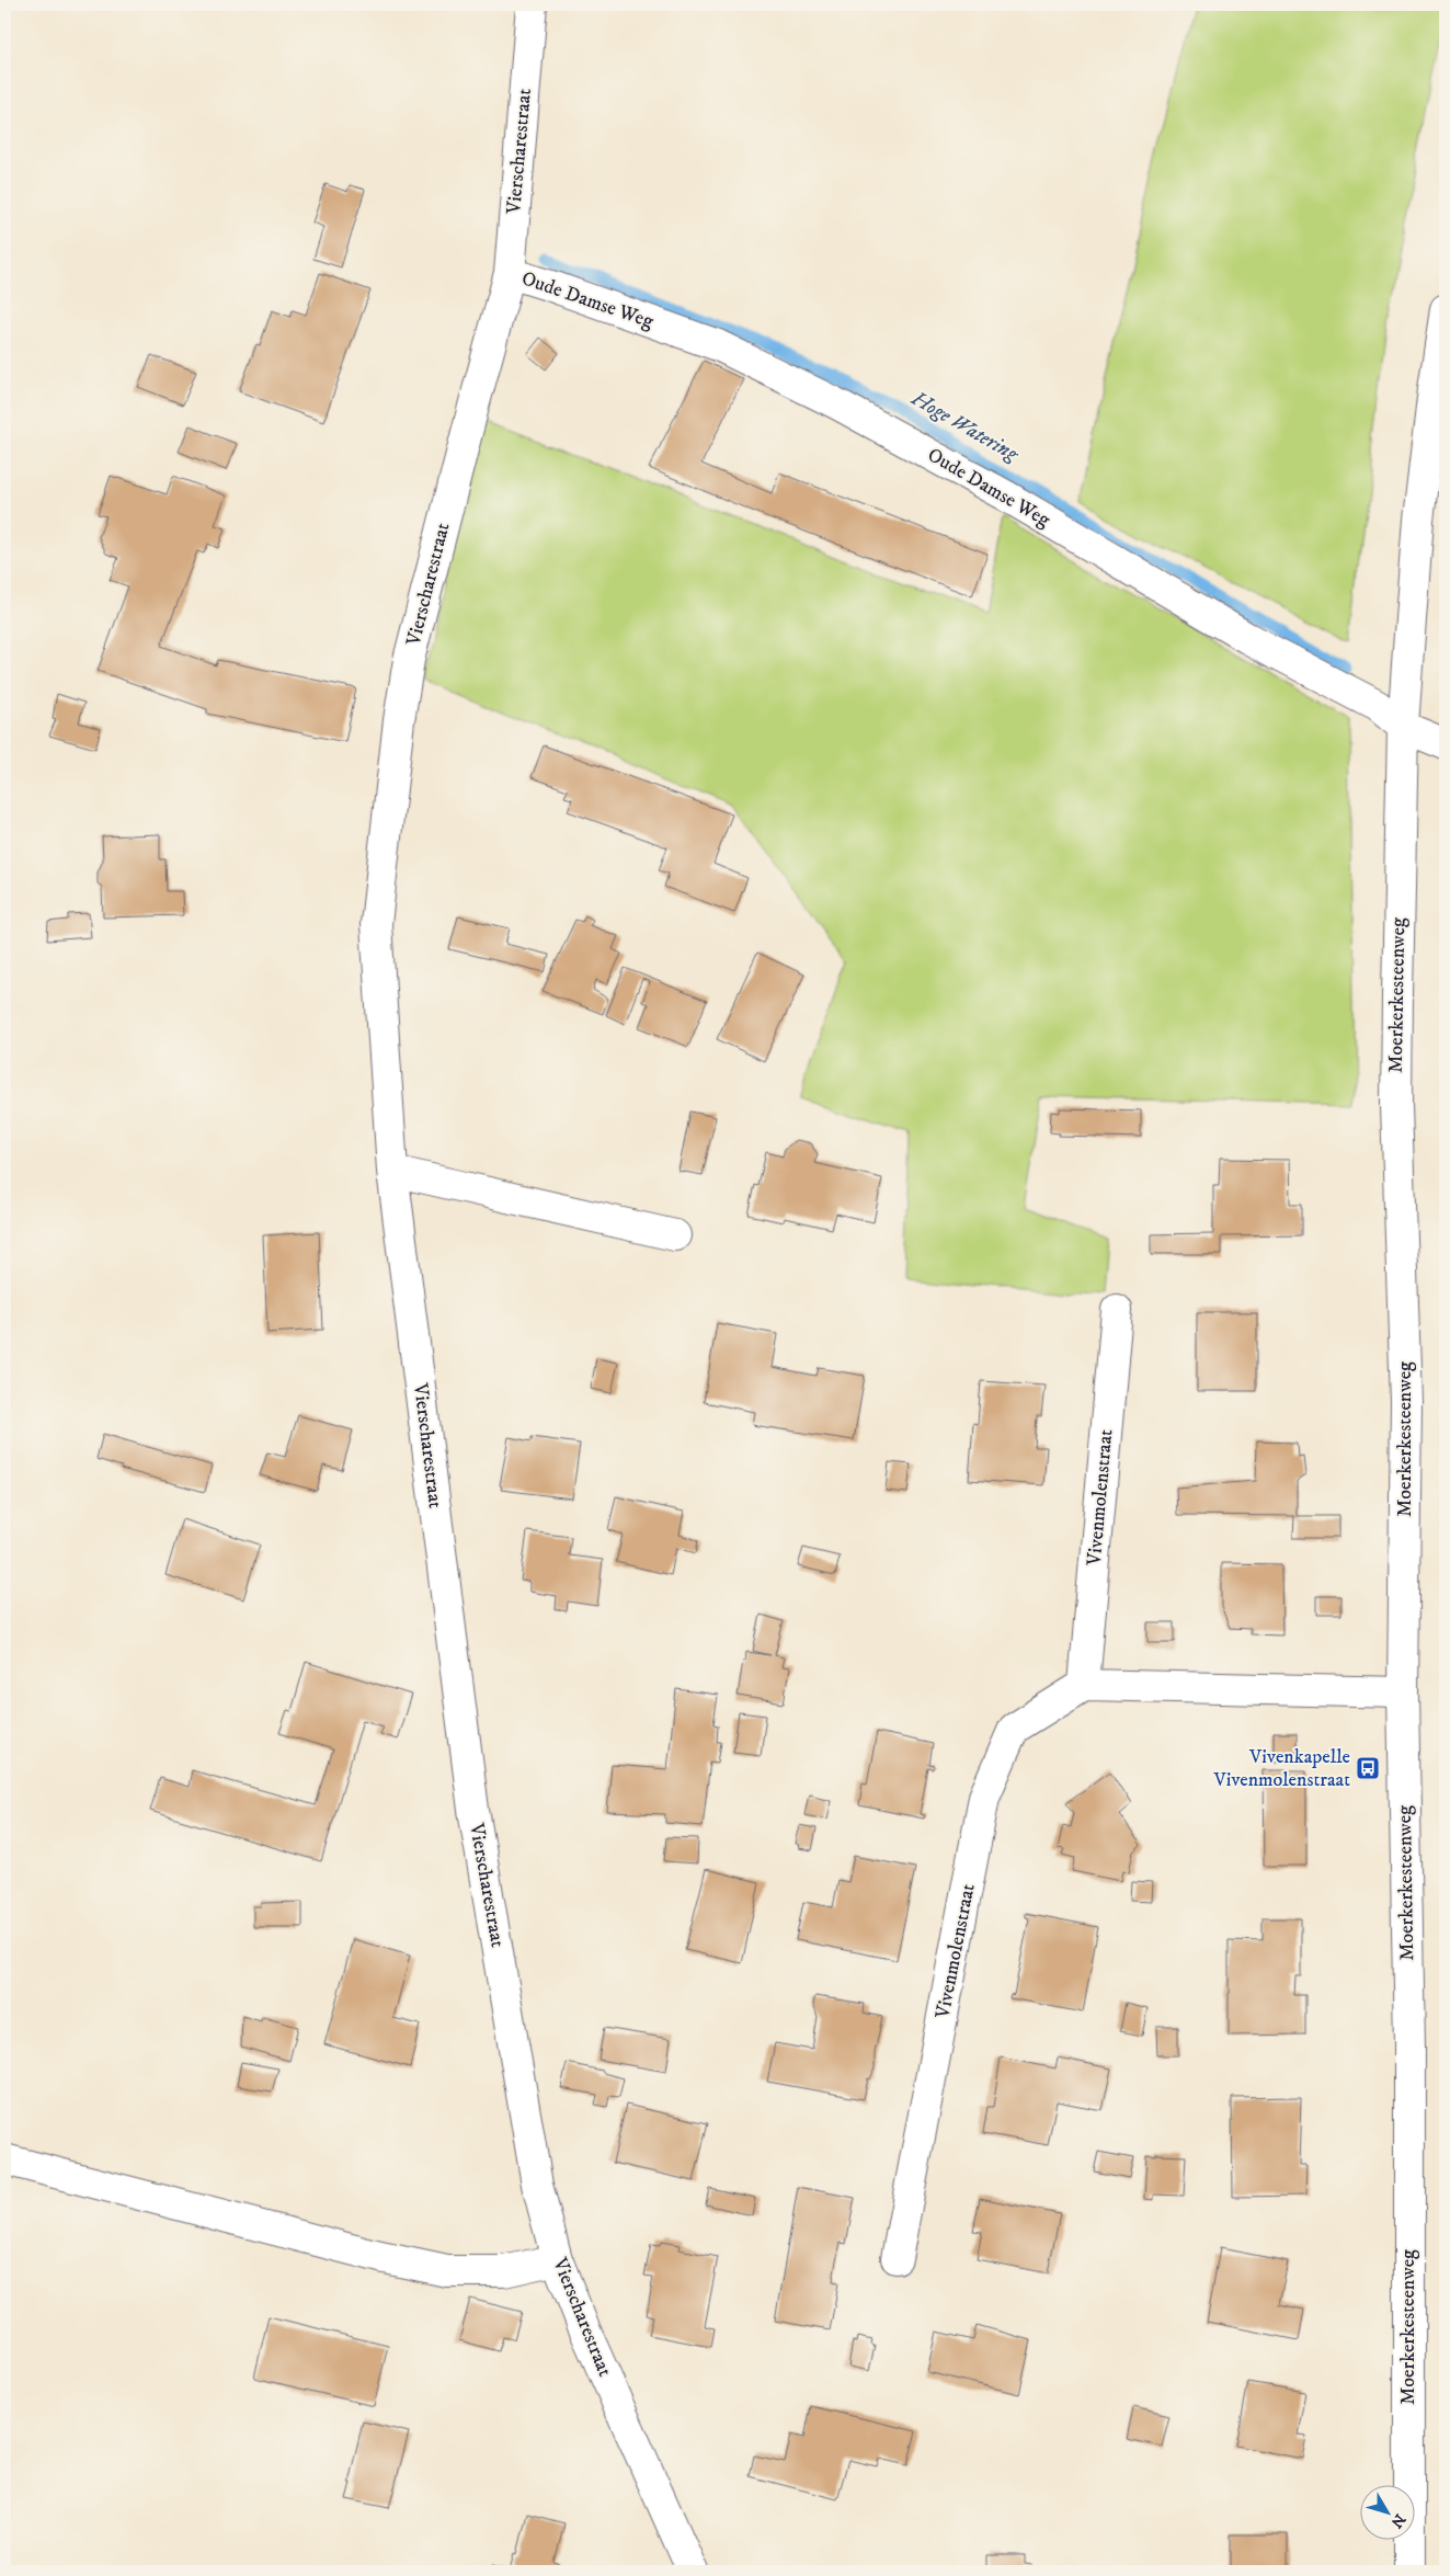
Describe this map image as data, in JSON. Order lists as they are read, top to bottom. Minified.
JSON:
{"streets":{"street":["Vierscharestraat","Oude Damse Weg","Moerkerkesteenweg","Vivenmolenstraat"]},"crossings":[["Vierscharestraat","Oude Damse Weg"],["Oude Damse Weg","Moerkerkesteenweg"]],"water":["Hoge Watering"],"places":{"bus stop":["Vivenkapelle Vivenmolenstraat"]},"north":"bottom right"}
